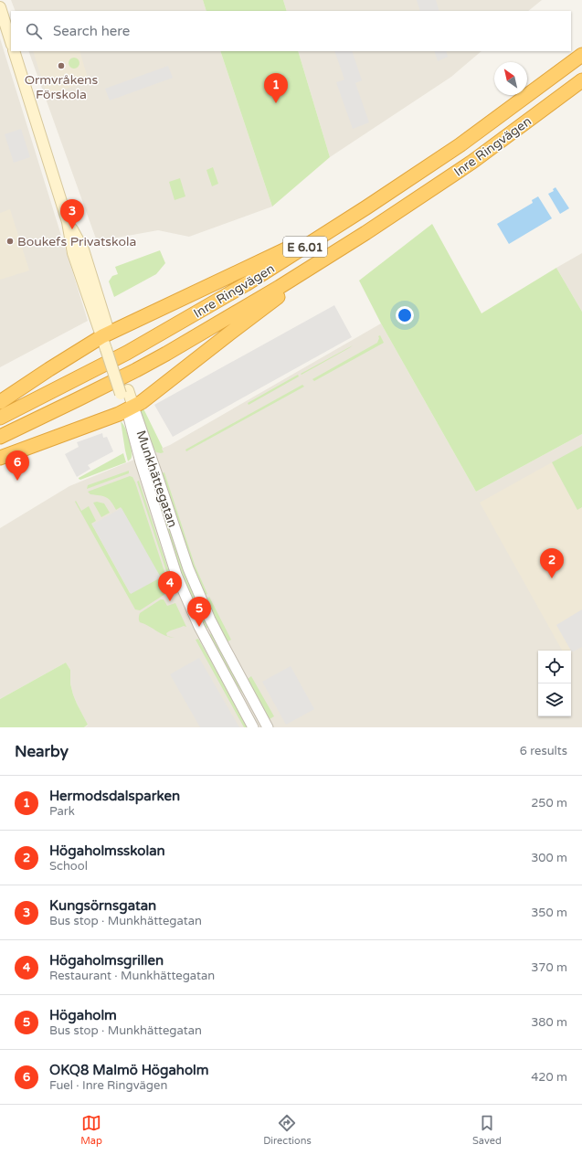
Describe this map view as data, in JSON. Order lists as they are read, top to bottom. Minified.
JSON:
{"streets":{"highway":["Inre Ringvägen","E 6.01"],"street":["Munkhättegatan"]},"places":["Ormvråkens Förskola","Boukefs Privatskola"],"north":"top left","page":{"search":"Search here","pins":["1","3","6","2","4","5"],"heading":["Nearby","6 results"],"list":[{"mark":"1","name":"Hermodsdalsparken","note":"Park","value":"250 m"},{"mark":"2","name":"Högaholmsskolan","note":"School","value":"300 m"},{"mark":"3","name":"Kungsörnsgatan","note":"Bus stop · Munkhättegatan","value":"350 m"},{"mark":"4","name":"Högaholmsgrillen","note":"Restaurant · Munkhättegatan","value":"370 m"},{"mark":"5","name":"Högaholm","note":"Bus stop · Munkhättegatan","value":"380 m"},{"mark":"6","name":"OKQ8 Malmö Högaholm","note":"Fuel · Inre Ringvägen","value":"420 m"}],"nav":["Map","Directions","Saved"]}}
